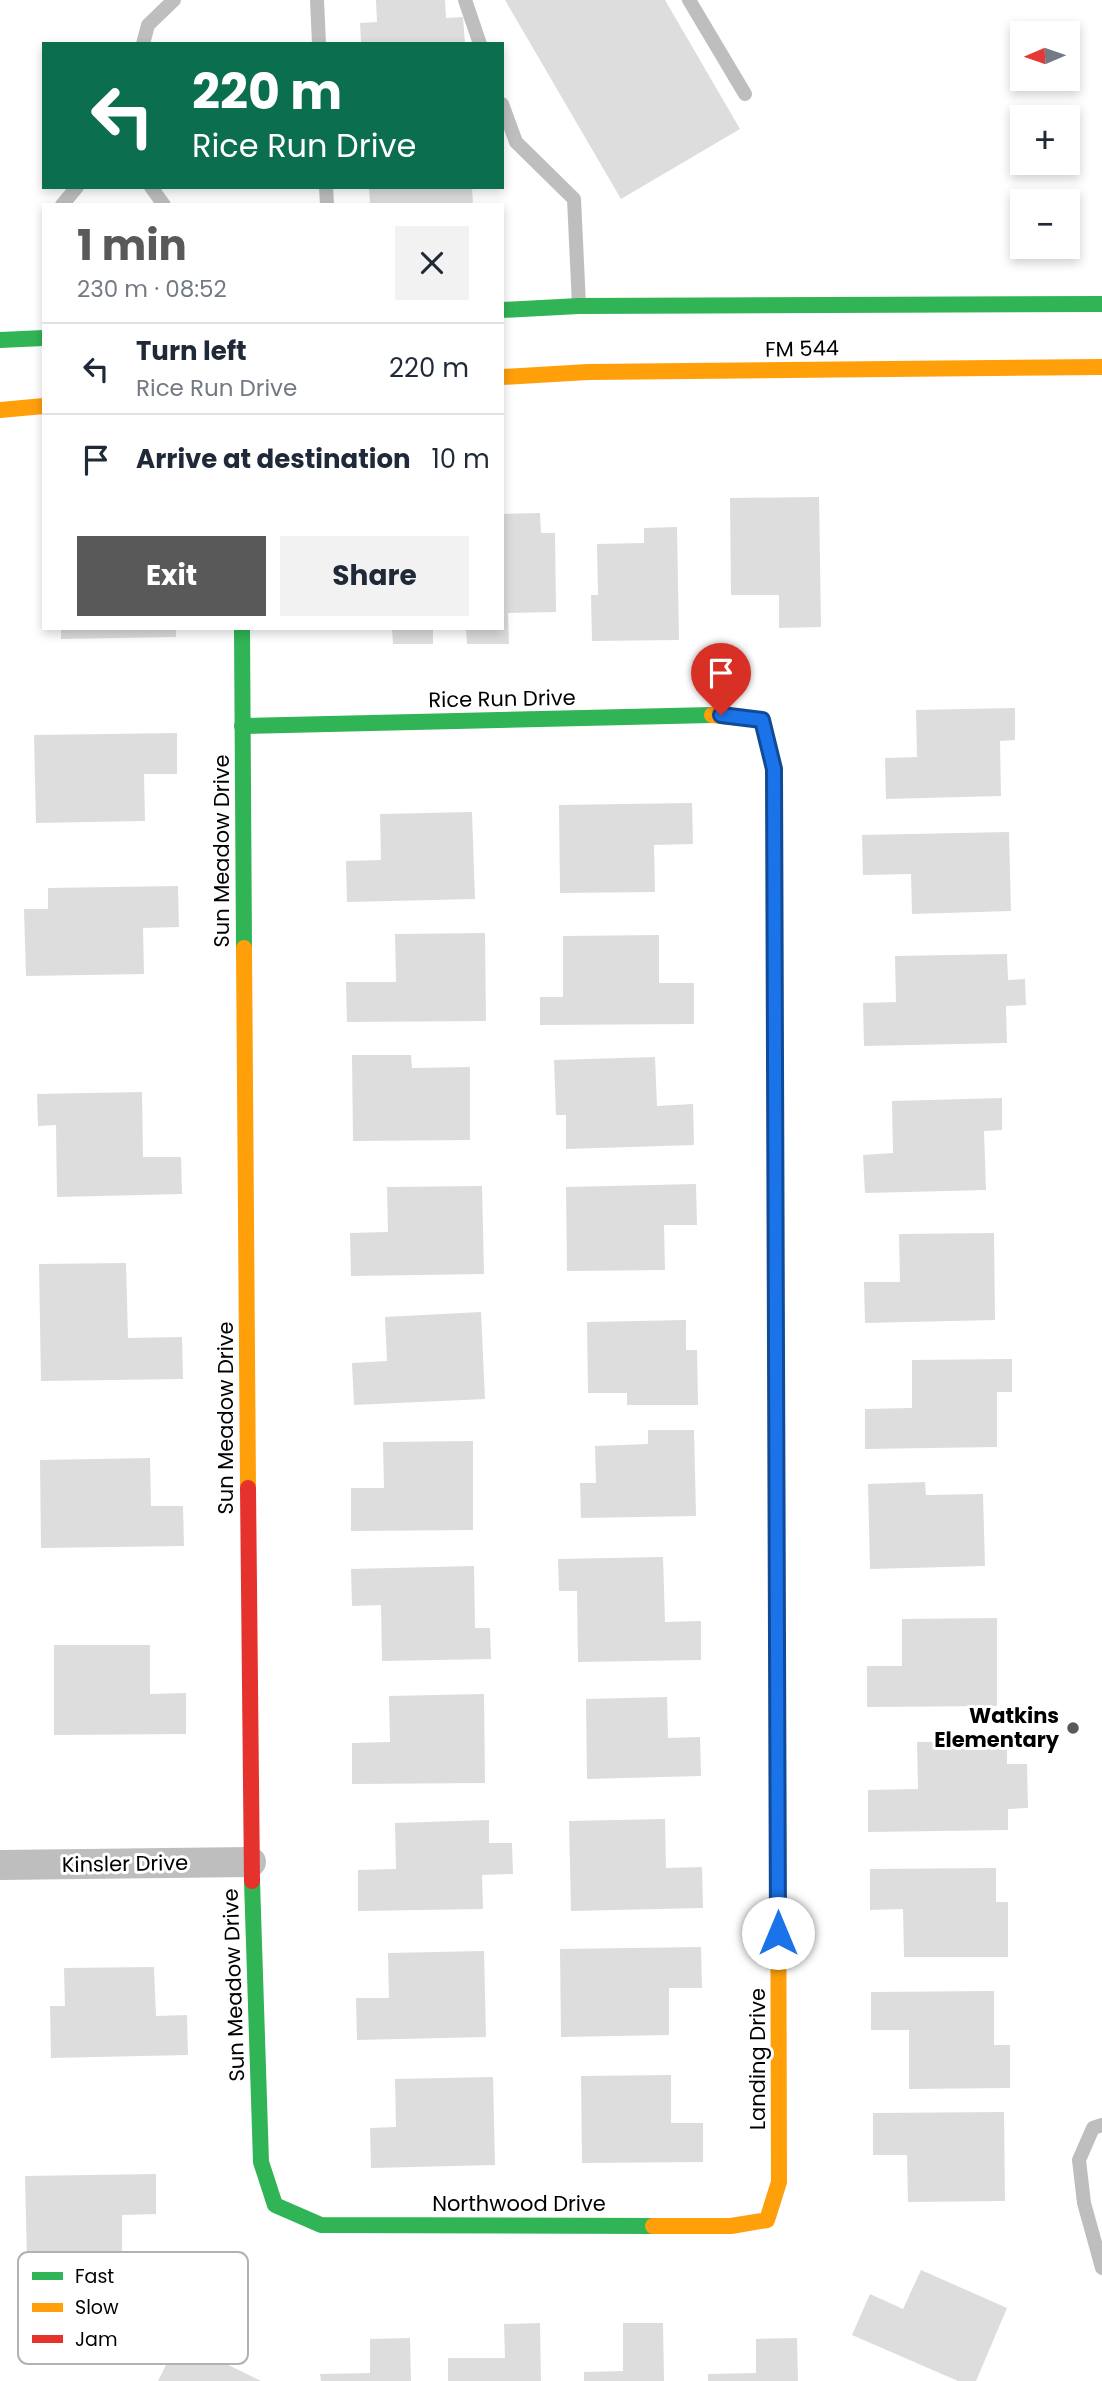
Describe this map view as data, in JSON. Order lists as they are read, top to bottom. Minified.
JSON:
{"streets":{"street":["FM 544","Rice Run Drive","Sun Meadow Drive","Kinsler Drive","Landing Drive","Northwood Drive"]},"crossings":[["Rice Run Drive","Sun Meadow Drive"],["Rice Run Drive","Landing Drive"],["Sun Meadow Drive","Kinsler Drive"],["Sun Meadow Drive","Northwood Drive"],["Landing Drive","Northwood Drive"]],"places":["Watkins Elementary"],"legend":["Fast","Slow","Jam"],"north":"left","page":{"map_buttons":["+","−"],"turn":["220 m","Rice Run Drive"],"heading":["1 min","230 m · 08:52"],"list":[{"name":"Turn left","note":"Rice Run Drive","value":"220 m"},{"name":"Arrive at destination","value":"10 m"}],"buttons":["Exit","Share"]}}
